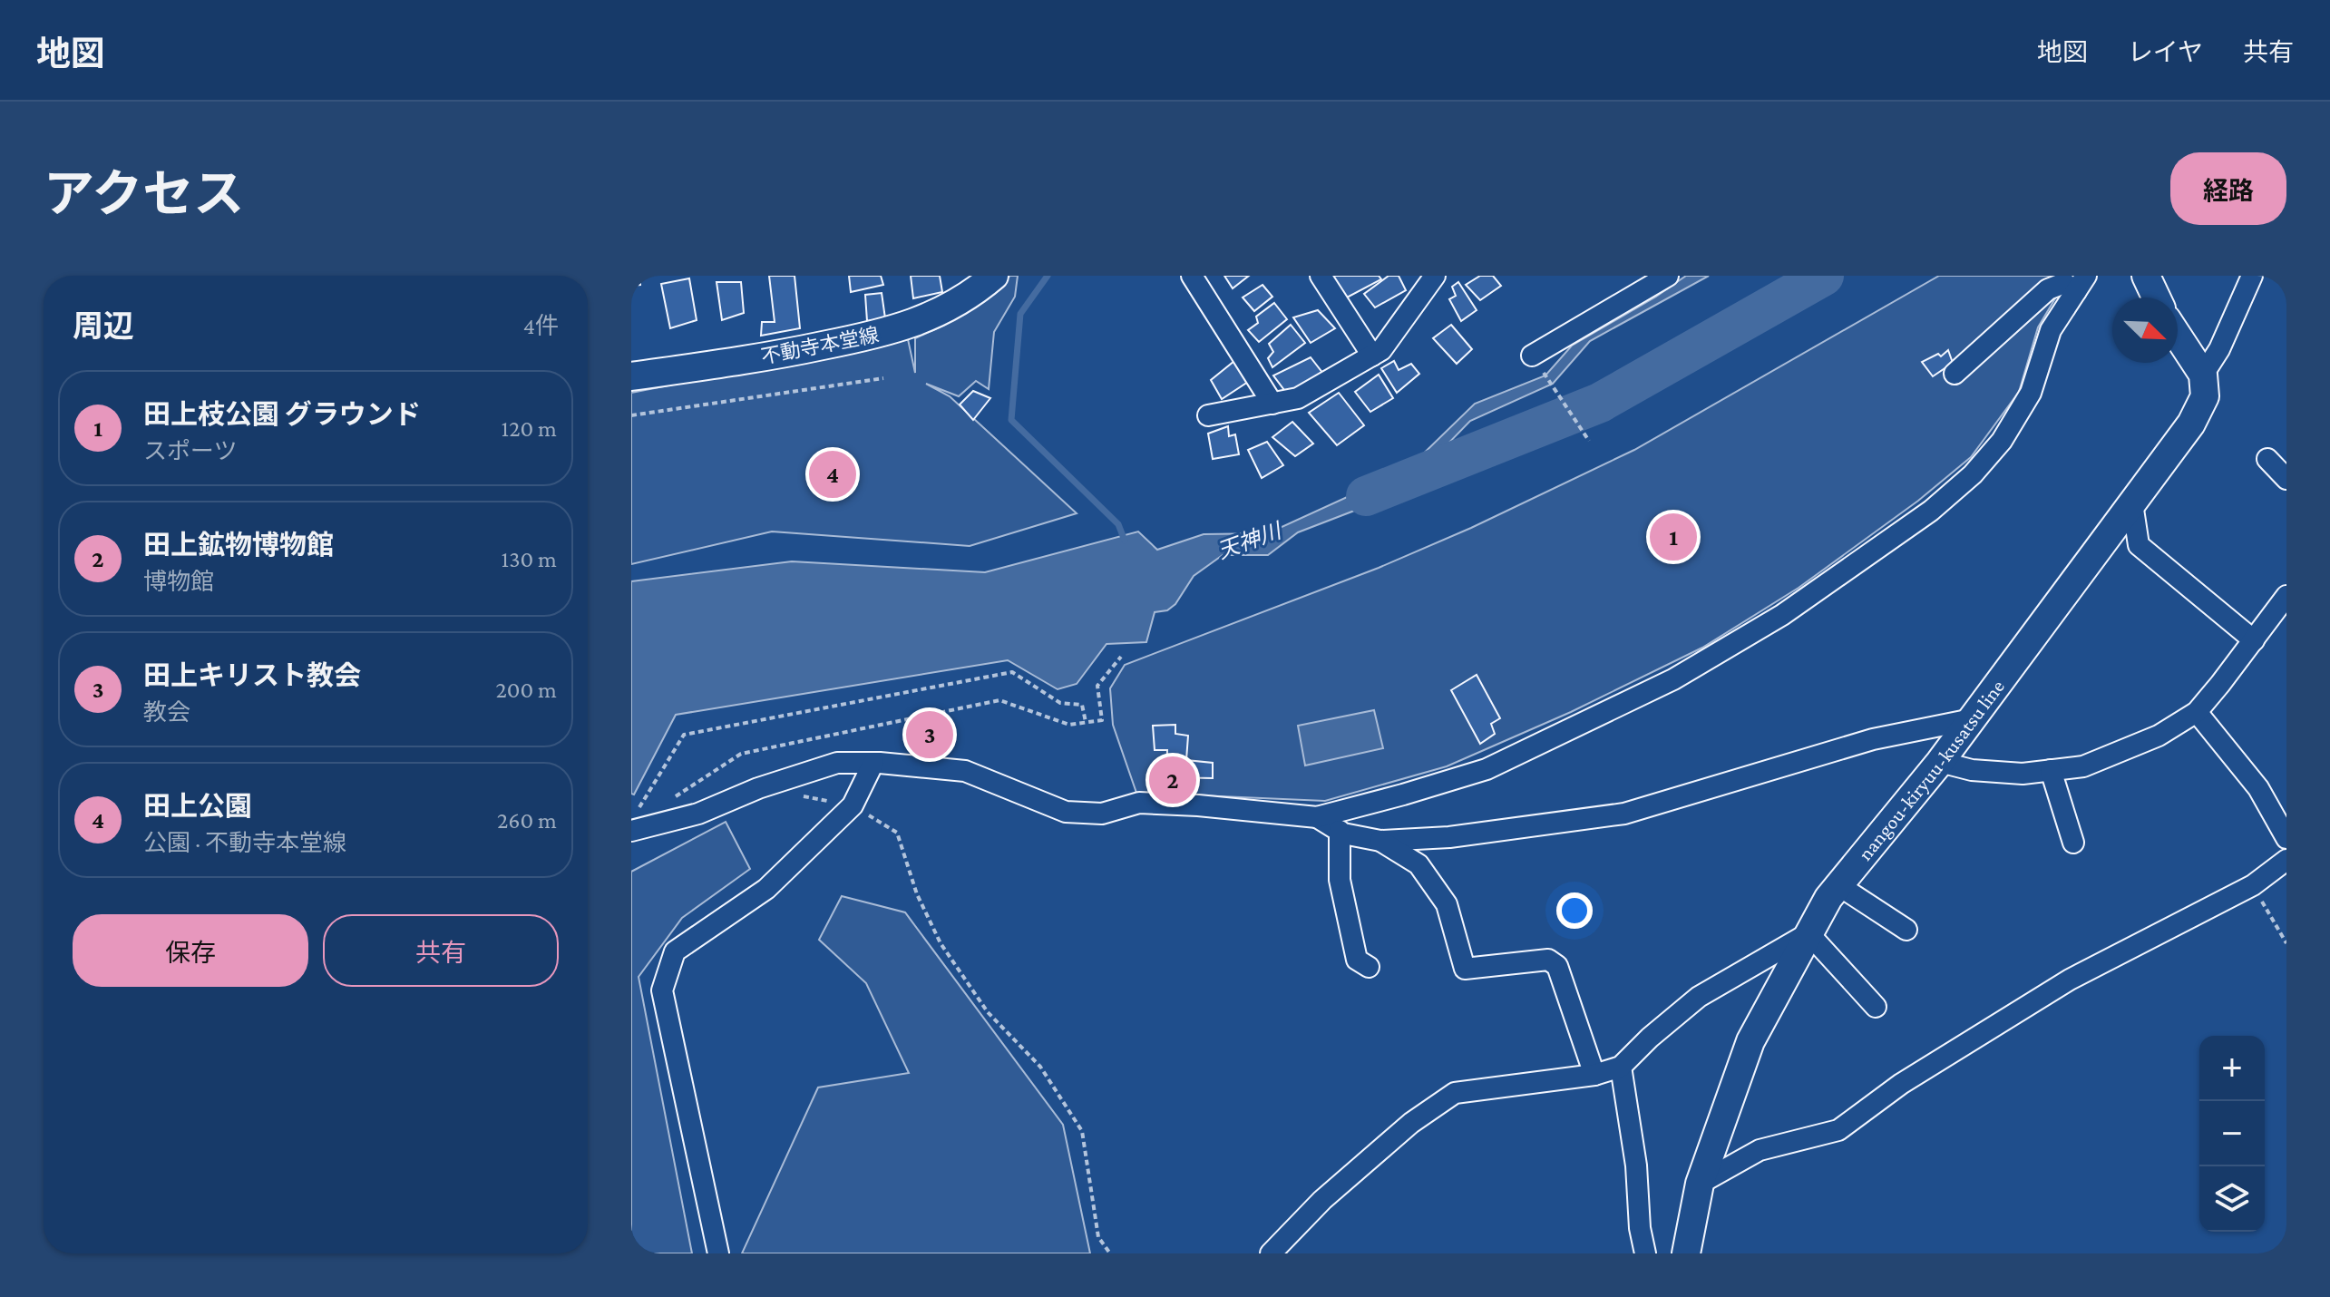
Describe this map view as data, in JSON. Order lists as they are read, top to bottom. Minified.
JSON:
{"streets":{"main road":["不動寺本堂線","nangou-kiryuu-kusatsu line"]},"water":["天神川"],"north":"bottom right","page":{"header":"地図","nav":["地図","レイヤ","共有"],"title":"アクセス","buttons":["経路",["保存","共有"]],"heading":["周辺","4件"],"list":[{"mark":"1","name":"田上枝公園 グラウンド","note":"スポーツ","value":"120 m"},{"mark":"2","name":"田上鉱物博物館","note":"博物館","value":"130 m"},{"mark":"3","name":"田上キリスト教会","note":"教会","value":"200 m"},{"mark":"4","name":"田上公園","note":"公園 · 不動寺本堂線","value":"260 m"}],"pins":["4","1","3","2"],"map_buttons":["+","−"]}}
